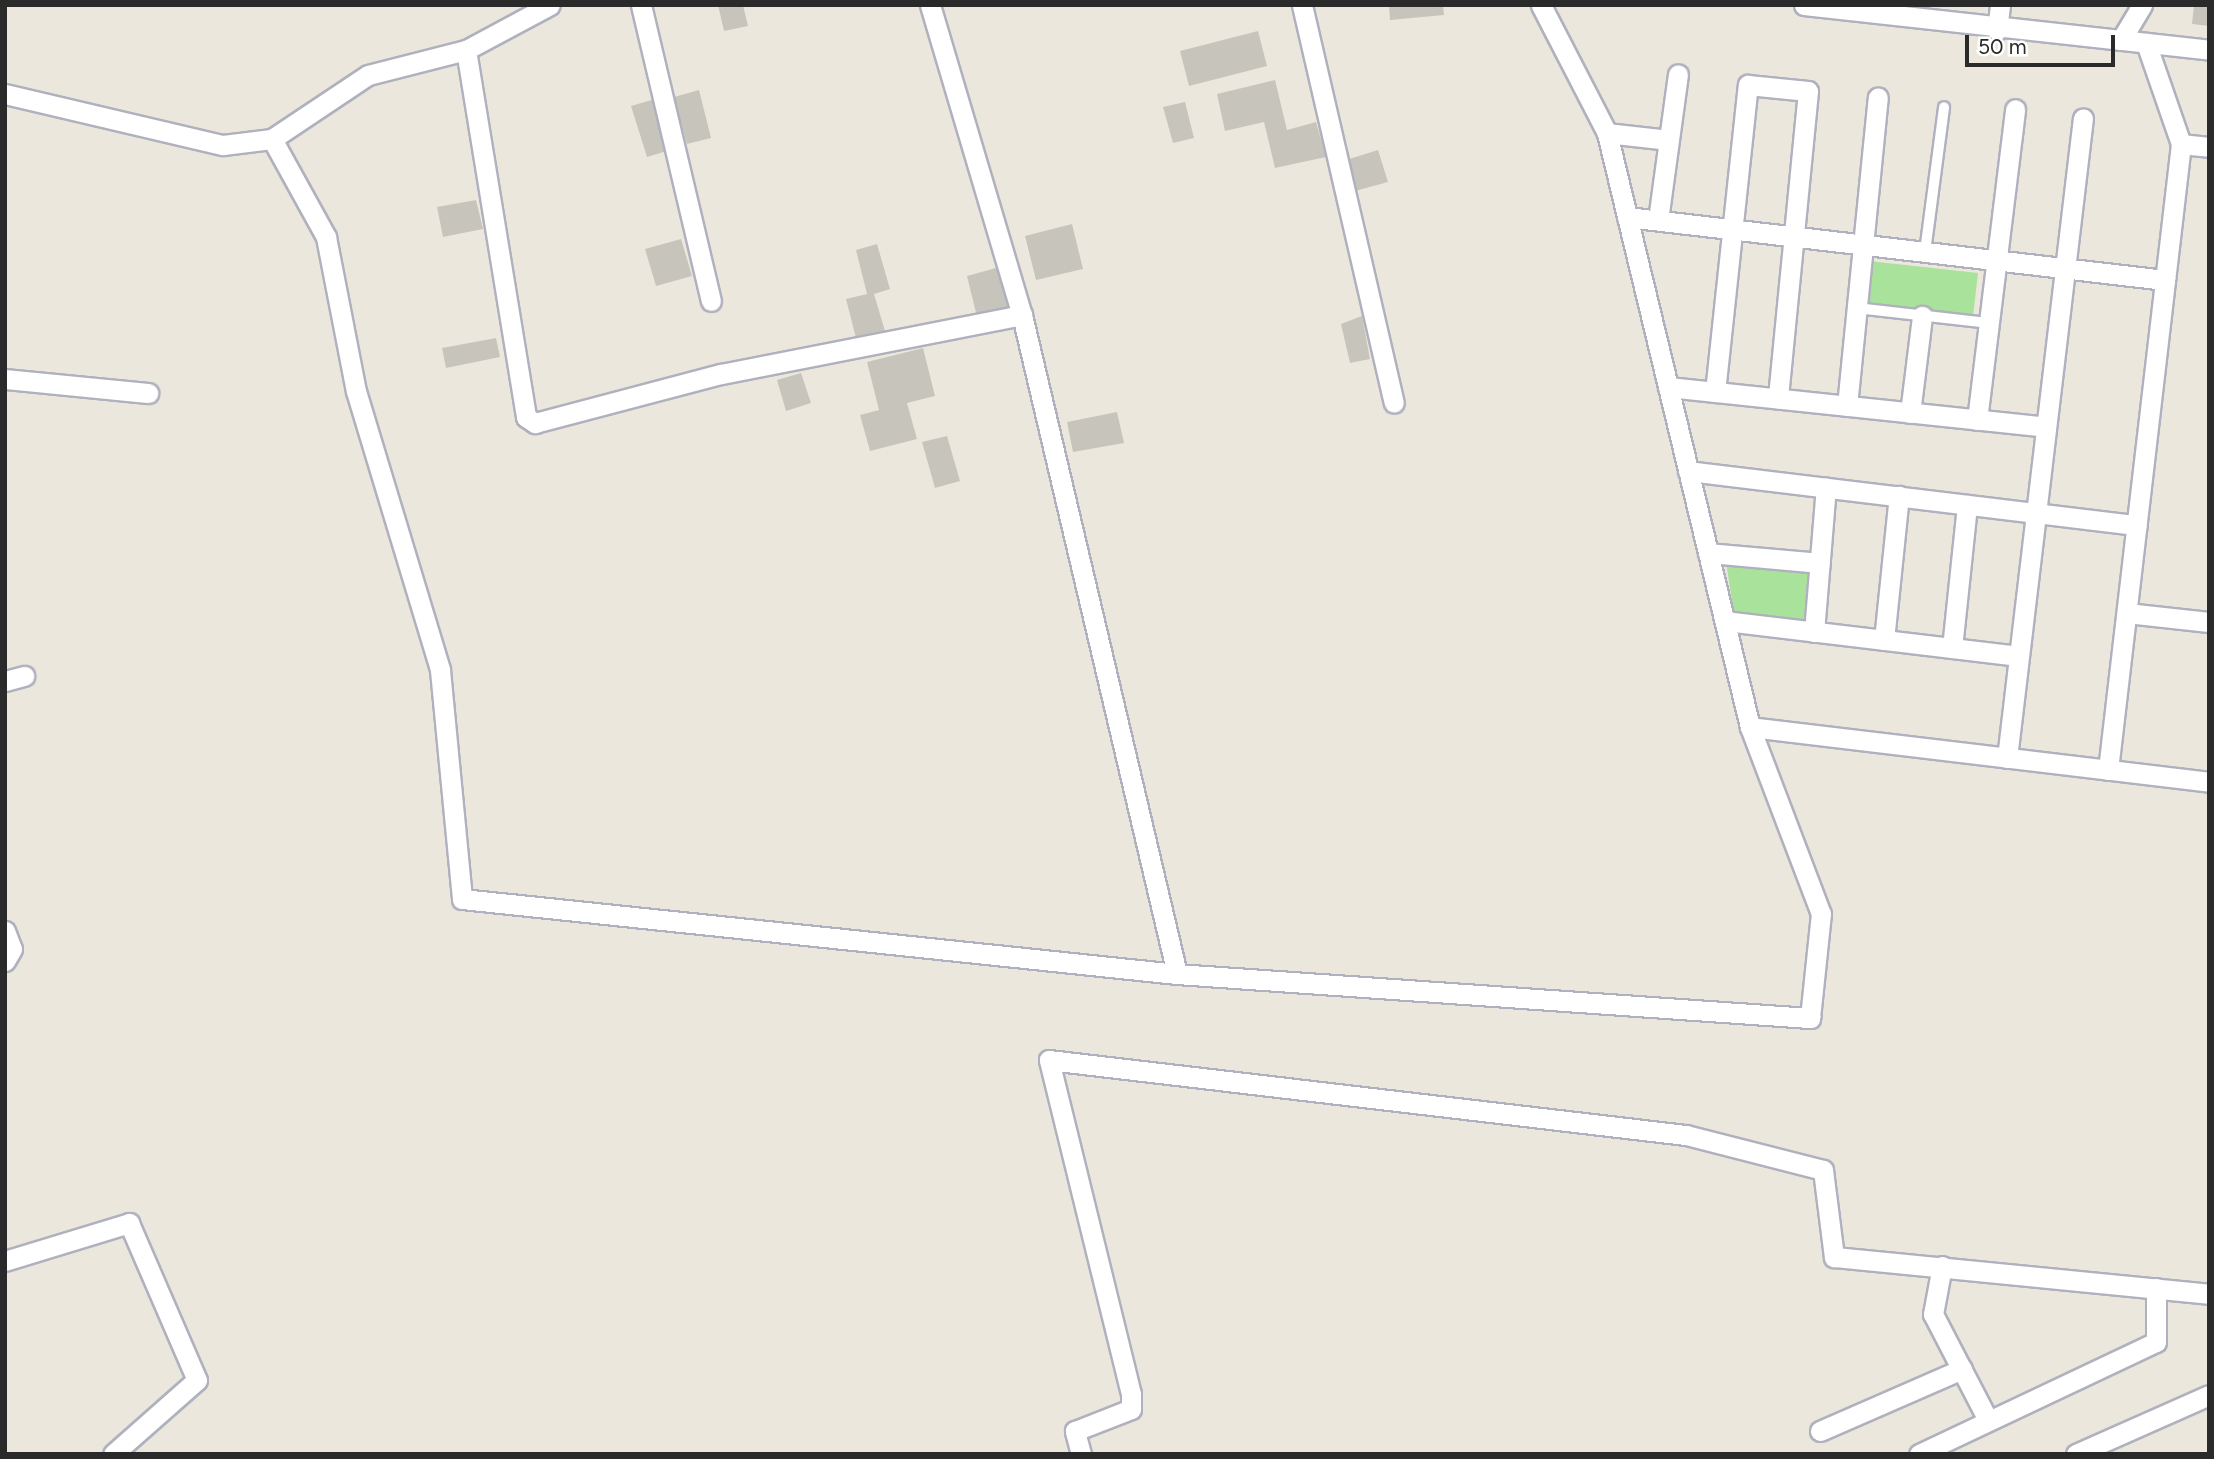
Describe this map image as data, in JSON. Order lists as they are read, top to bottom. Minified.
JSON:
{"scale_bar":"50 m"}
